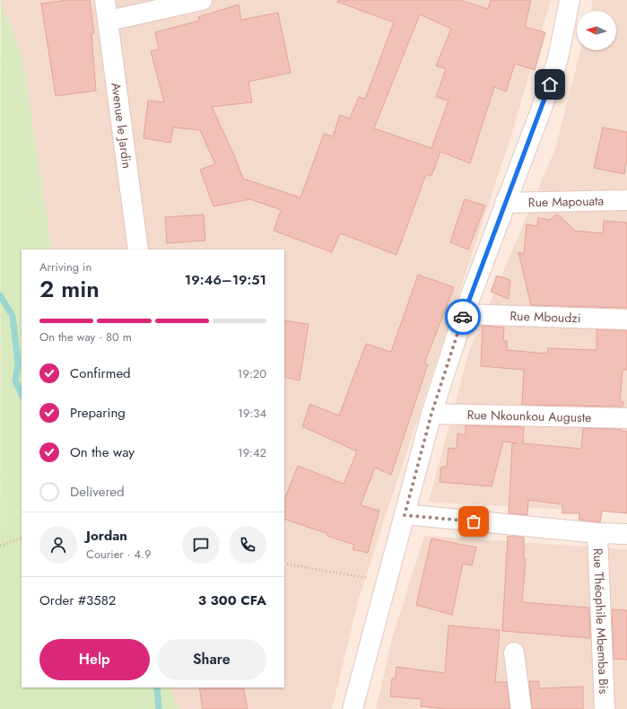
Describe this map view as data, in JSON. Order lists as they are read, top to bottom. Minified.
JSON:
{"streets":{"street":["Avenue le Jardin","Rue Mapouata","Rue Mboudzi","Rue Nkounkou Auguste","Rue Théophile Mbemba Bis"]},"north":"left","page":{"heading":["2 min","Arriving in","19:46–19:51"],"panel":["Jordan","Courier · 4.9","Order #3582","3 300 CFA"],"bar":"On the way · 80 m","list":[["Confirmed","19:20"],["Preparing","19:34"],["On the way","19:42"],"Delivered"],"buttons":["Help","Share"]}}
